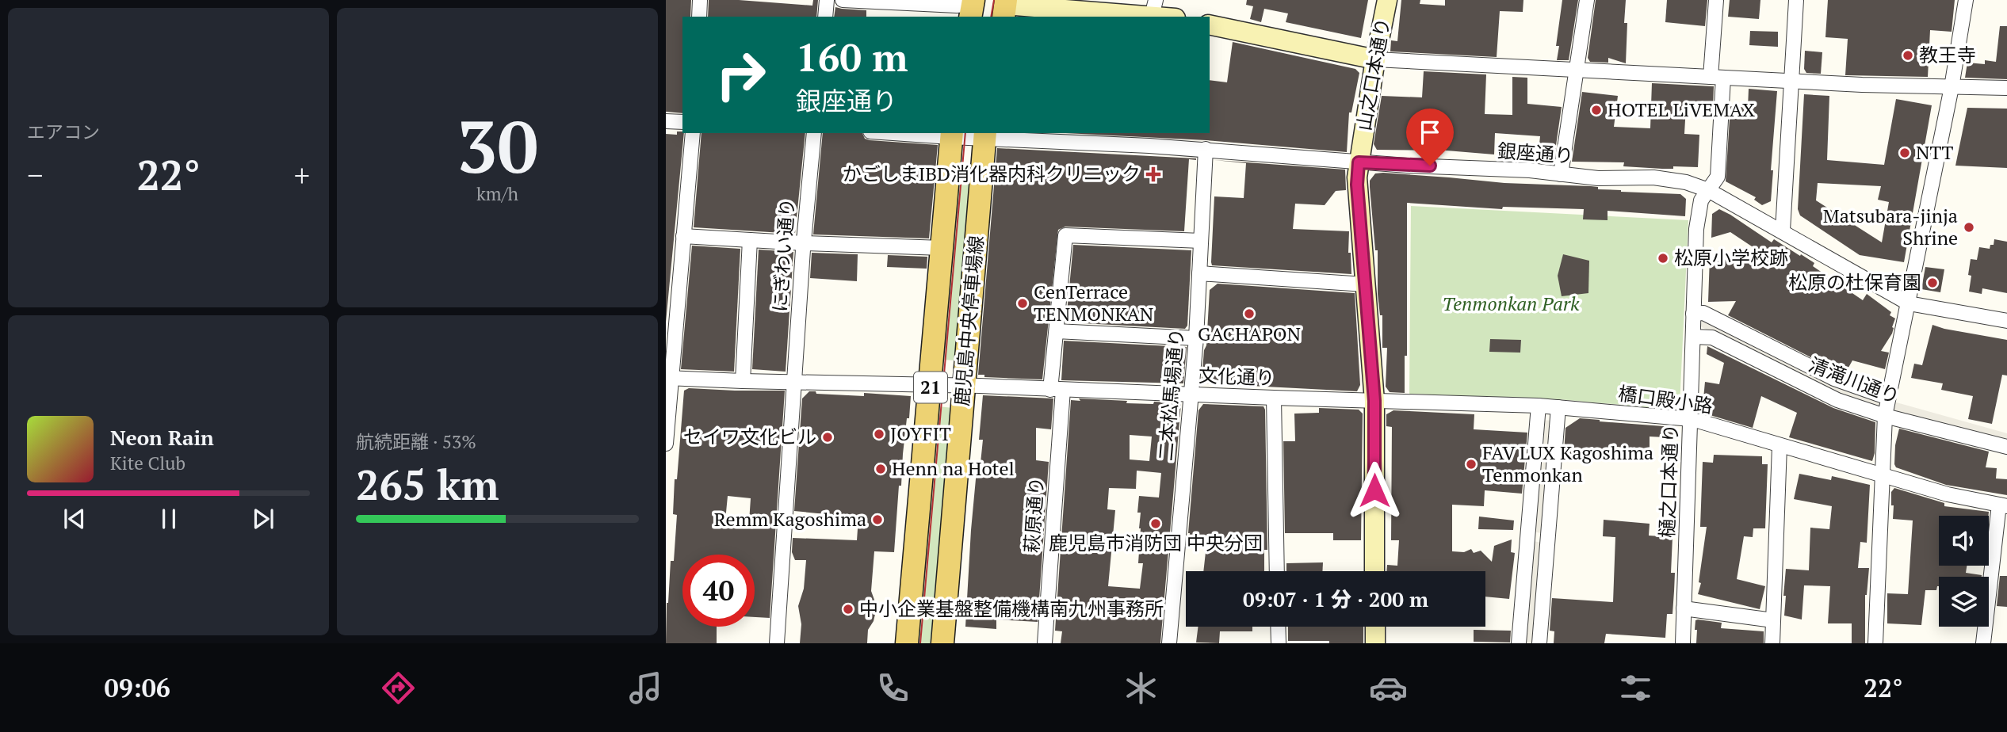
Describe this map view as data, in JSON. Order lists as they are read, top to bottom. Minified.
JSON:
{"streets":{"main road":["鹿児島中央停車場線","21"],"street":["山之口本通り","銀座通り","にぎわい通り","文化通り","清滝川通り","二本松馬場通り","橋口殿小路","樋之口本通り","萩原通り"]},"crossings":[["山之口本通り","銀座通り"],["山之口本通り","文化通り"],["山之口本通り","橋口殿小路"],["銀座通り","鹿児島中央停車場線"],["銀座通り","二本松馬場通り"],["銀座通り","樋之口本通り"],["にぎわい通り","文化通り"],["鹿児島中央停車場線","文化通り"],["文化通り","二本松馬場通り"],["文化通り","橋口殿小路"],["文化通り","萩原通り"],["清滝川通り","樋之口本通り"],["二本松馬場通り","萩原通り"],["橋口殿小路","樋之口本通り"]],"parks":["Tenmonkan Park"],"places":{"other":["教王寺","HOTEL LiVEMAX","NTT","Matsubara-jinja Shrine","松原小学校跡","松原の杜保育園","CenTerrace TENMONKAN","GACHAPON","JOYFIT","セイワ文化ビル","FAV LUX Kagoshima Tenmonkan","Henn na Hotel","Remm Kagoshima","鹿児島市消防団 中央分団","中小企業基盤整備機構南九州事務所"],"health":["かごしまIBD消化器内科クリニック"]},"page":{"tile":["エアコン",["30","km/h"],["航続距離 · 53%","265 km"]],"turn":["160 m","銀座通り"],"heat":["−","22°","+"],"song":["Neon Rain","Kite Club"],"limit":"40","trip":"09:07 · 1 分 · 200 m","tabs":["09:06","22°"]}}
